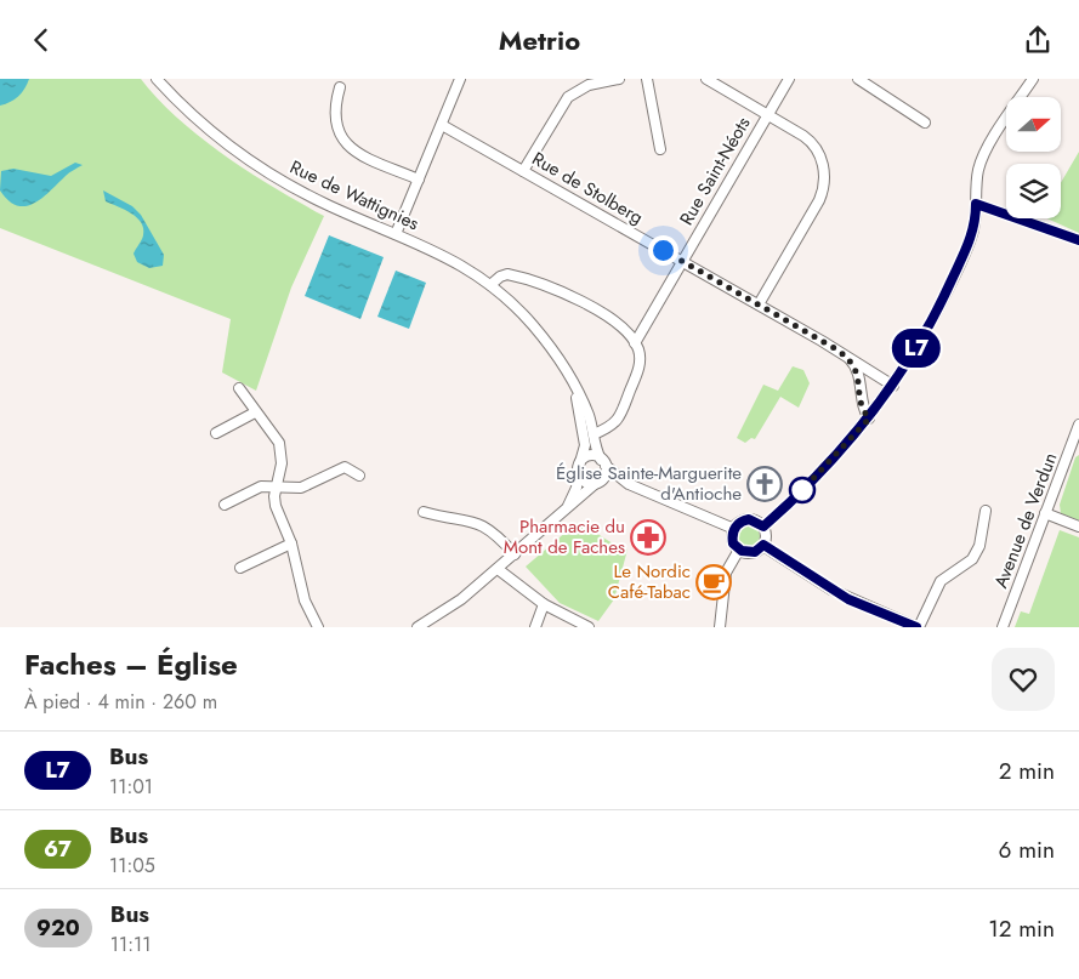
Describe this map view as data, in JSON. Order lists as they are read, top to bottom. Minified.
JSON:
{"streets":{"street":["Rue Saint-Néots","Rue de Stolberg","Rue de Wattignies","Avenue de Verdun"]},"crossings":[["Rue Saint-Néots","Rue de Stolberg"]],"places":{"church":["Église Sainte-Marguerite d'Antioche"],"pharmacy":["Pharmacie du Mont de Faches"],"cafe":["Le Nordic Café-Tabac"]},"lines":["bus line L7"],"north":"right","page":{"header":"Metrio","on_map":"L7","heading":["Faches – Église","À pied · 4 min · 260 m"],"list":[{"mark":"L7","name":"Bus","note":"11:01","value":"2 min"},{"mark":"67","name":"Bus","note":"11:05","value":"6 min"},{"mark":"920","name":"Bus","note":"11:11","value":"12 min"}]}}
